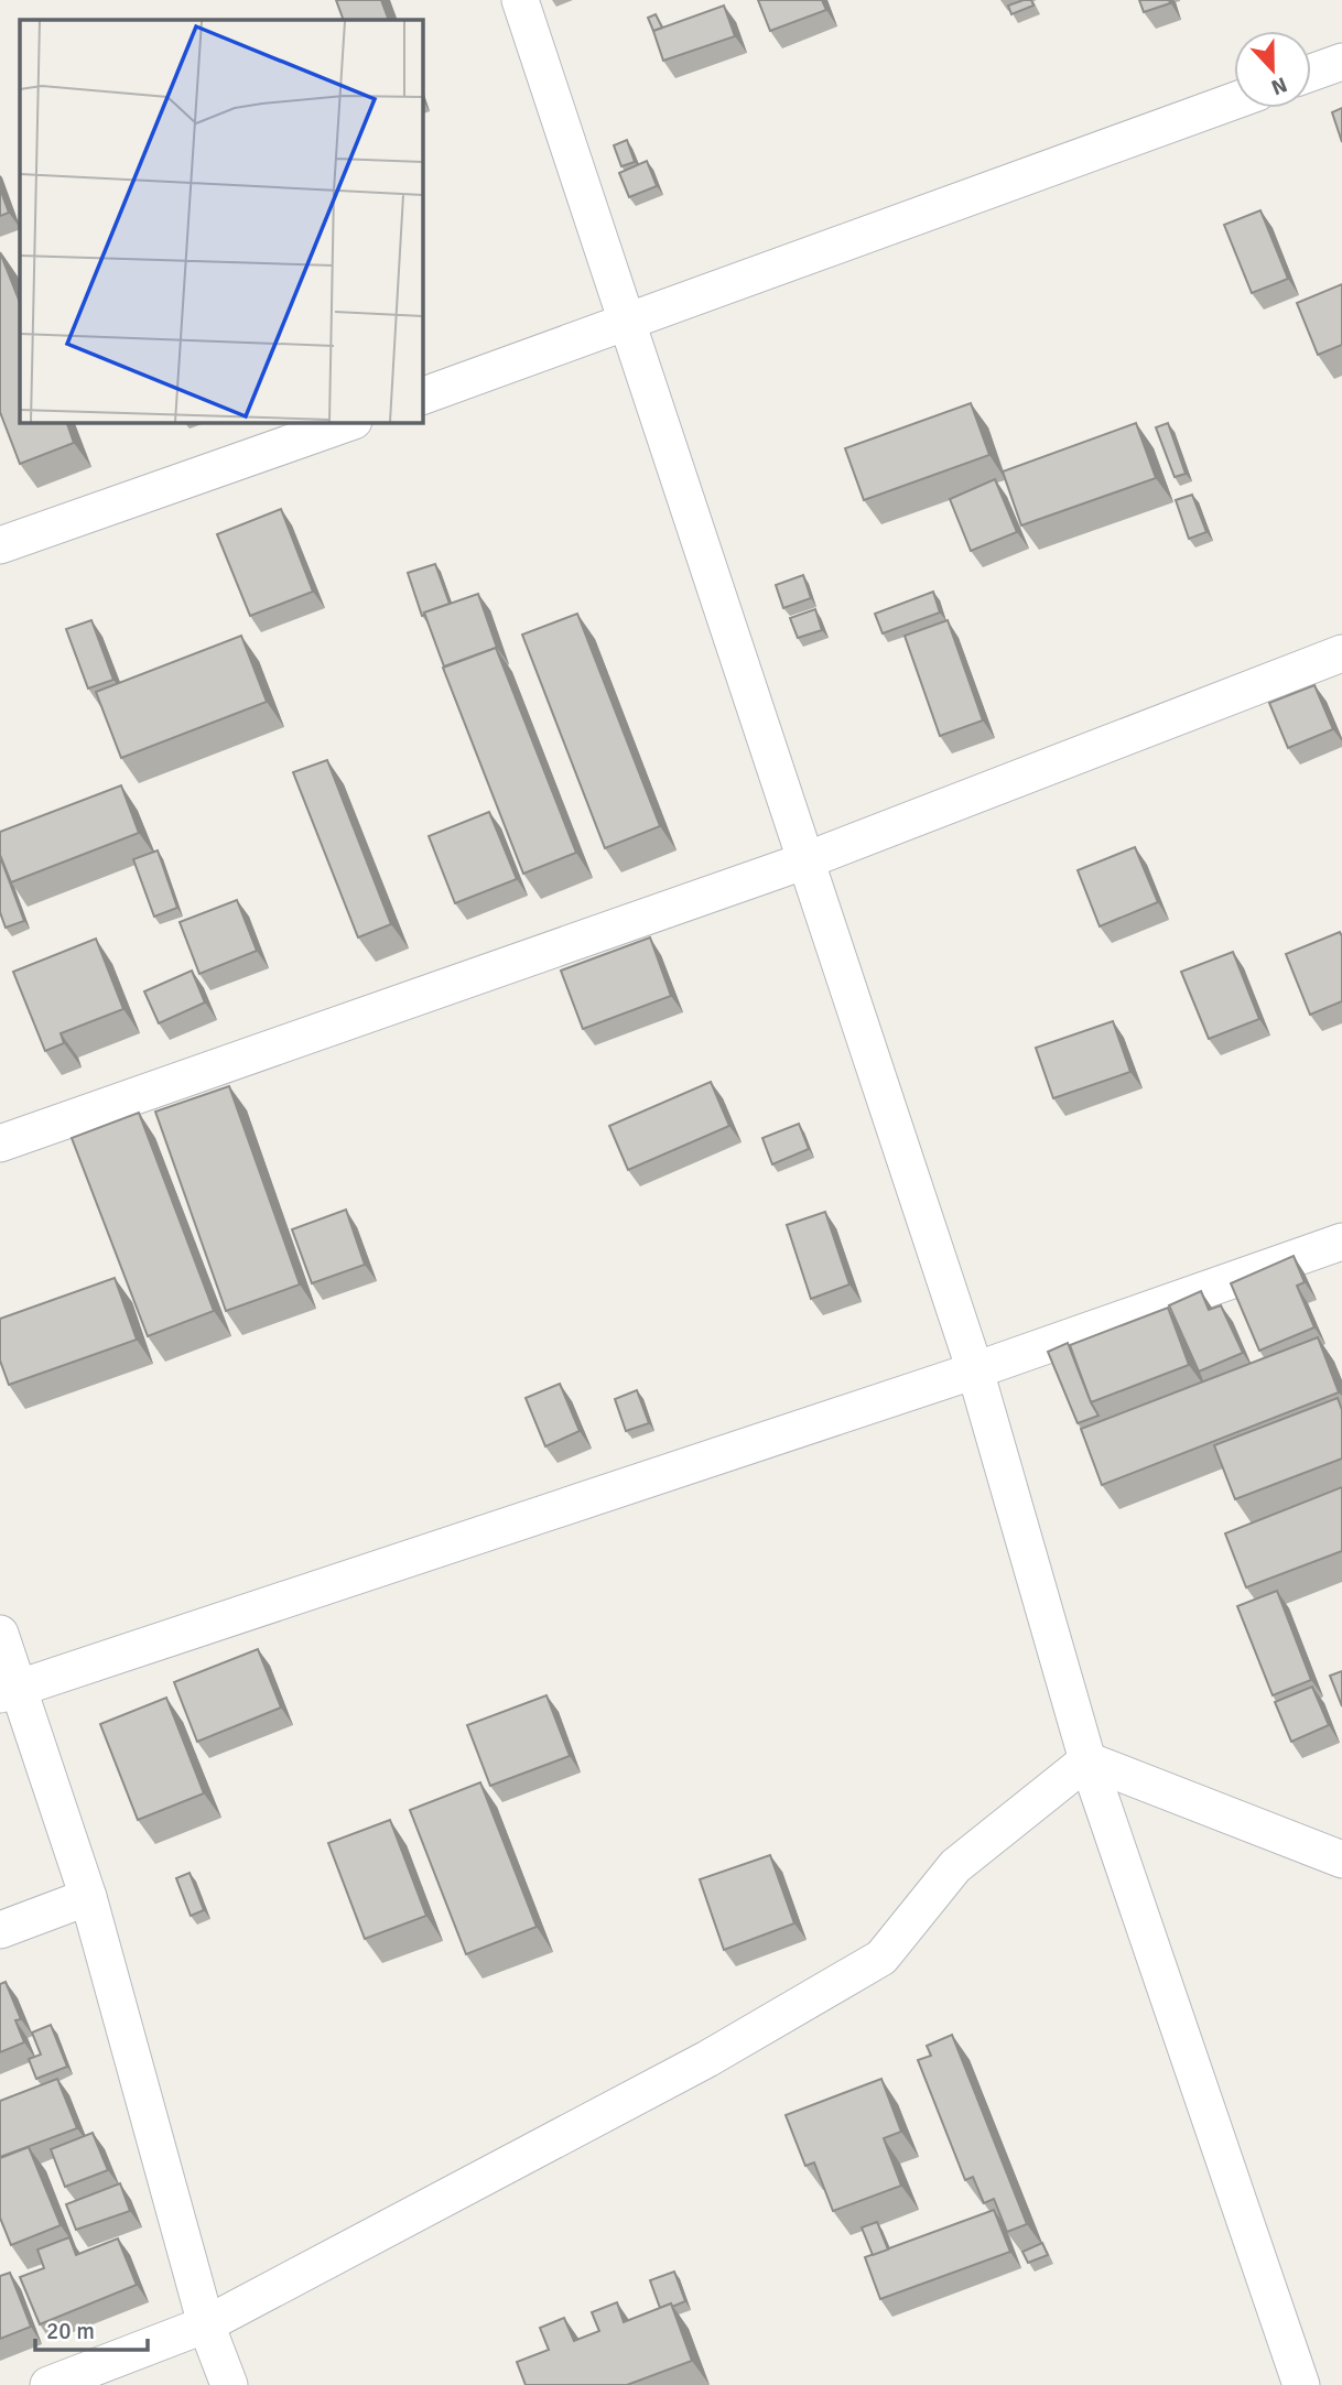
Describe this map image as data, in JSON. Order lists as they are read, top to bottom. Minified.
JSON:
{"scale_bar":"20 m","north":"bottom"}
